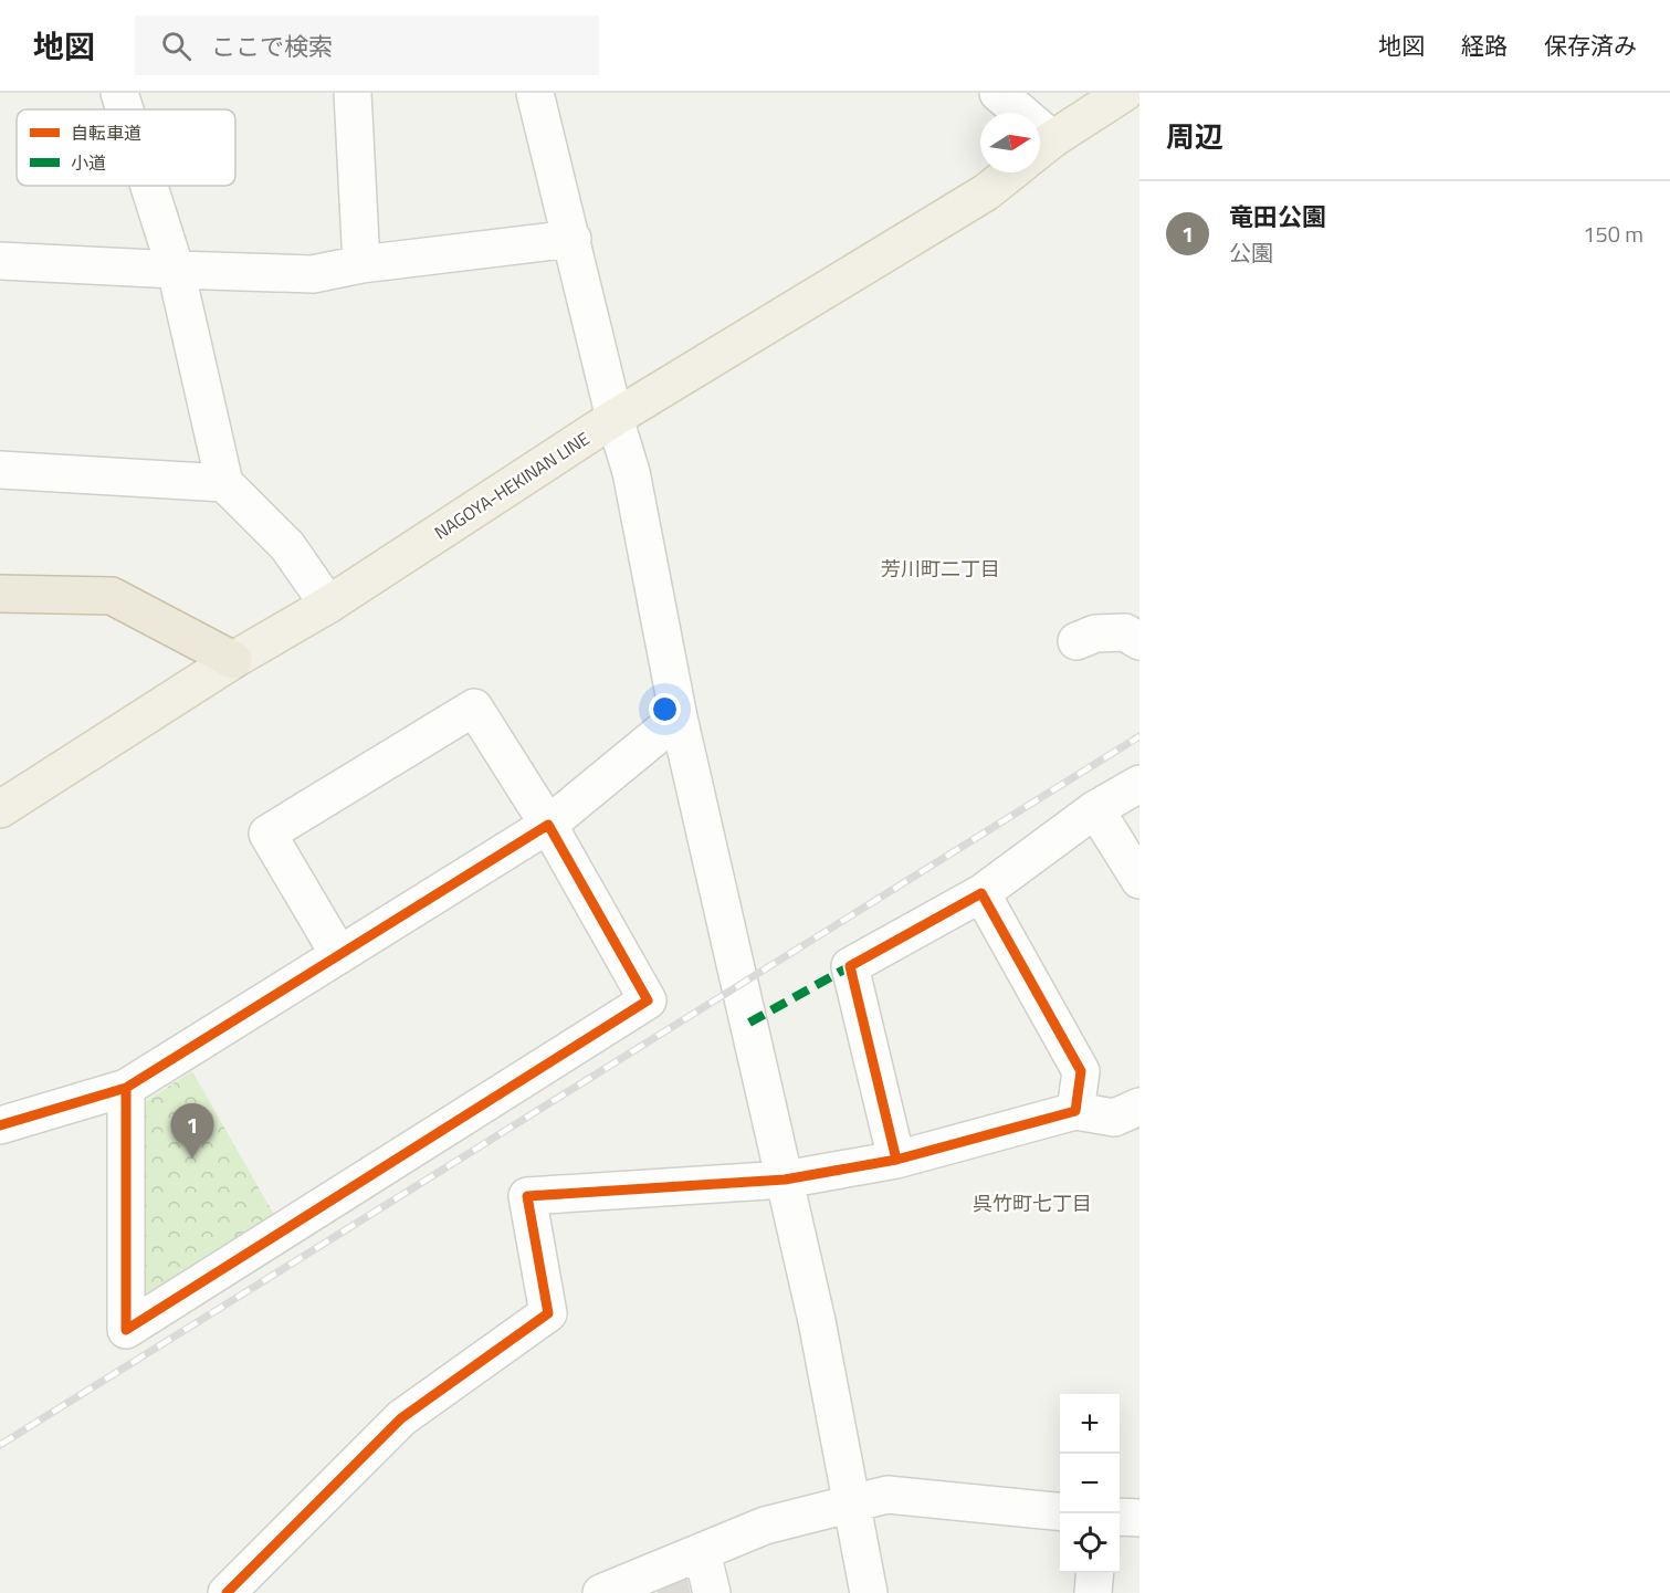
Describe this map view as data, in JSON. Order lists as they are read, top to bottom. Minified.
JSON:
{"streets":{"main road":["NAGOYA-HEKINAN LINE"]},"districts":["芳川町二丁目","呉竹町七丁目"],"legend":["自転車道","小道"],"north":"right","page":{"header":"地図","search":"ここで検索","nav":["地図","経路","保存済み"],"heading":"周辺","list":[{"mark":"1","name":"竜田公園","note":"公園","value":"150 m"}],"pins":"1","map_buttons":["+","−"]}}
